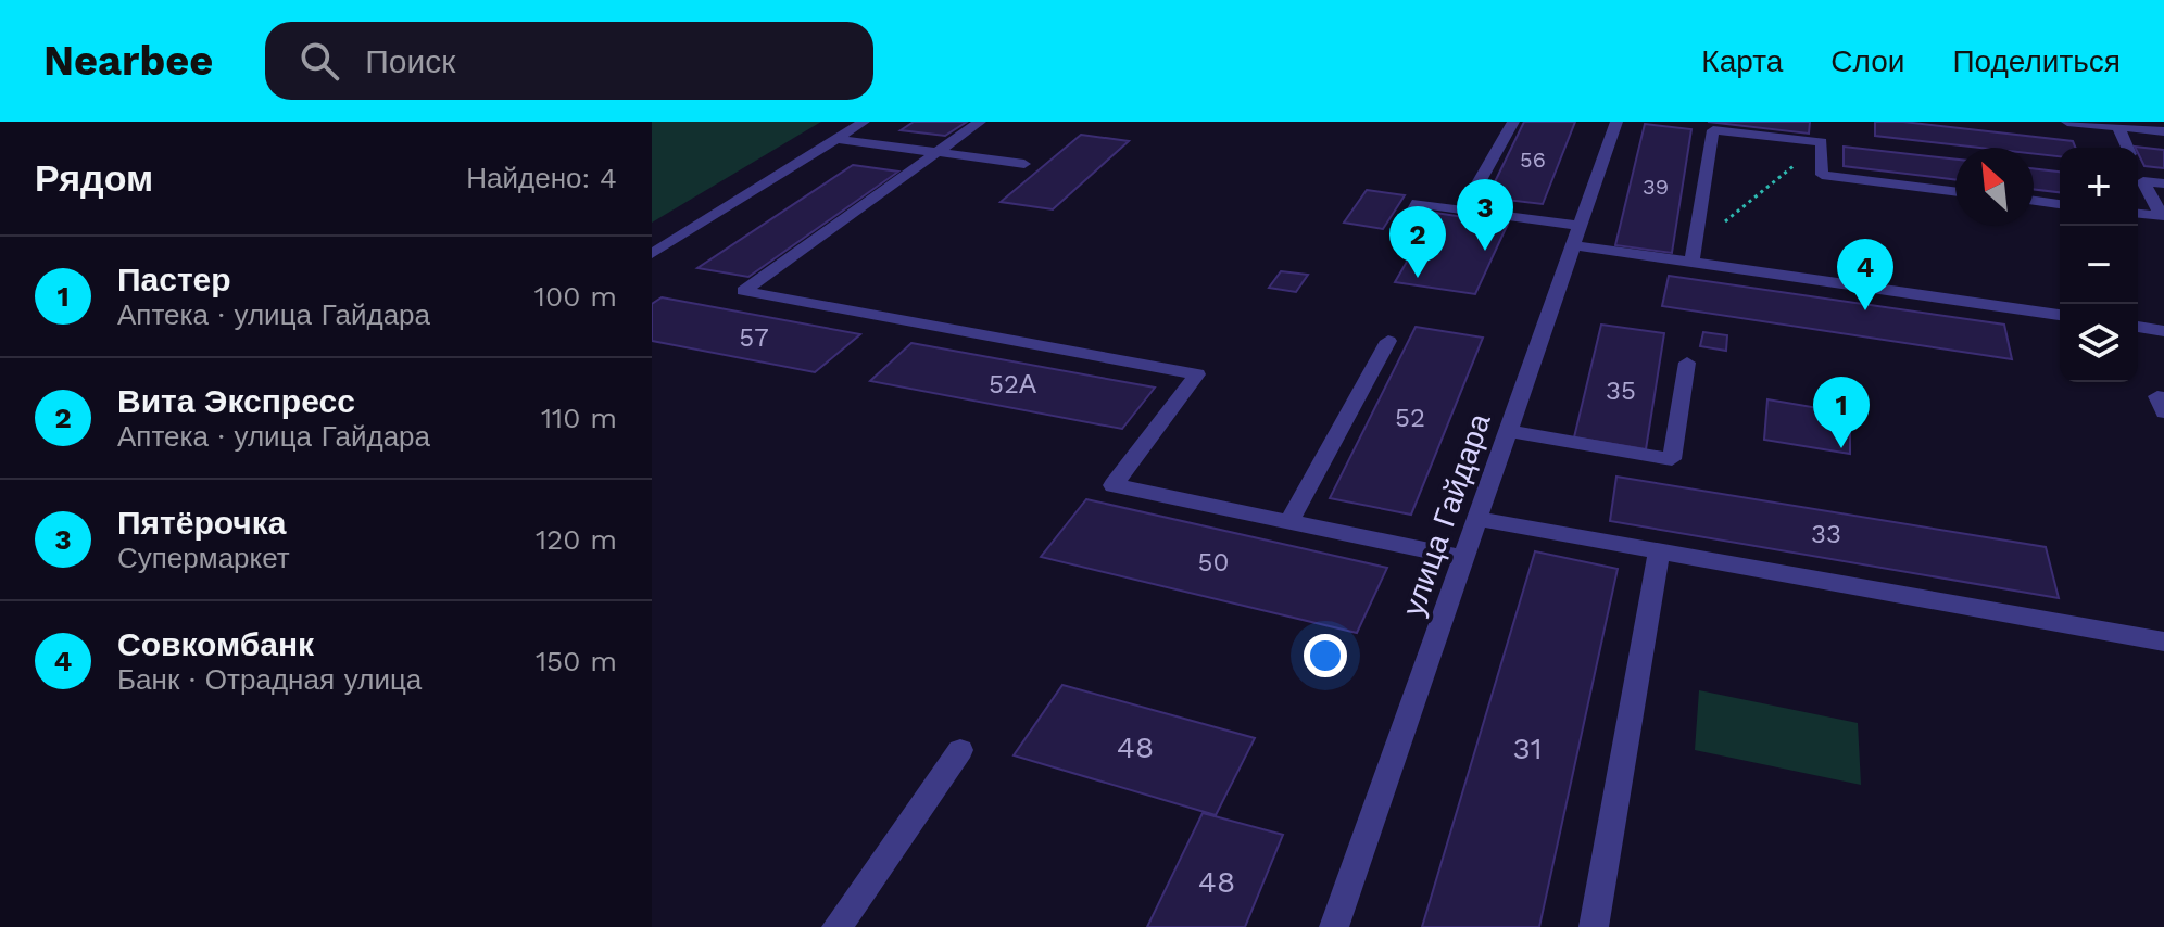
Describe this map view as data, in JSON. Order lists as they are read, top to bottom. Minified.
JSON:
{"streets":{"street":["улица Гайдара"]},"house_numbers":["56","39","57","52А","35","52","33","50","48","31","48"],"north":"top left","page":{"header":"Nearbee","search":"Поиск","nav":["Карта","Слои","Поделиться"],"heading":["Рядом","Найдено: 4"],"map_buttons":["+","−"],"pins":["3","2","4","1"],"list":[{"mark":"1","name":"Пастер","note":"Аптека · улица Гайдара","value":"100 m"},{"mark":"2","name":"Вита Экспресс","note":"Аптека · улица Гайдара","value":"110 m"},{"mark":"3","name":"Пятёрочка","note":"Супермаркет","value":"120 m"},{"mark":"4","name":"Совкомбанк","note":"Банк · Отрадная улица","value":"150 m"}]}}
